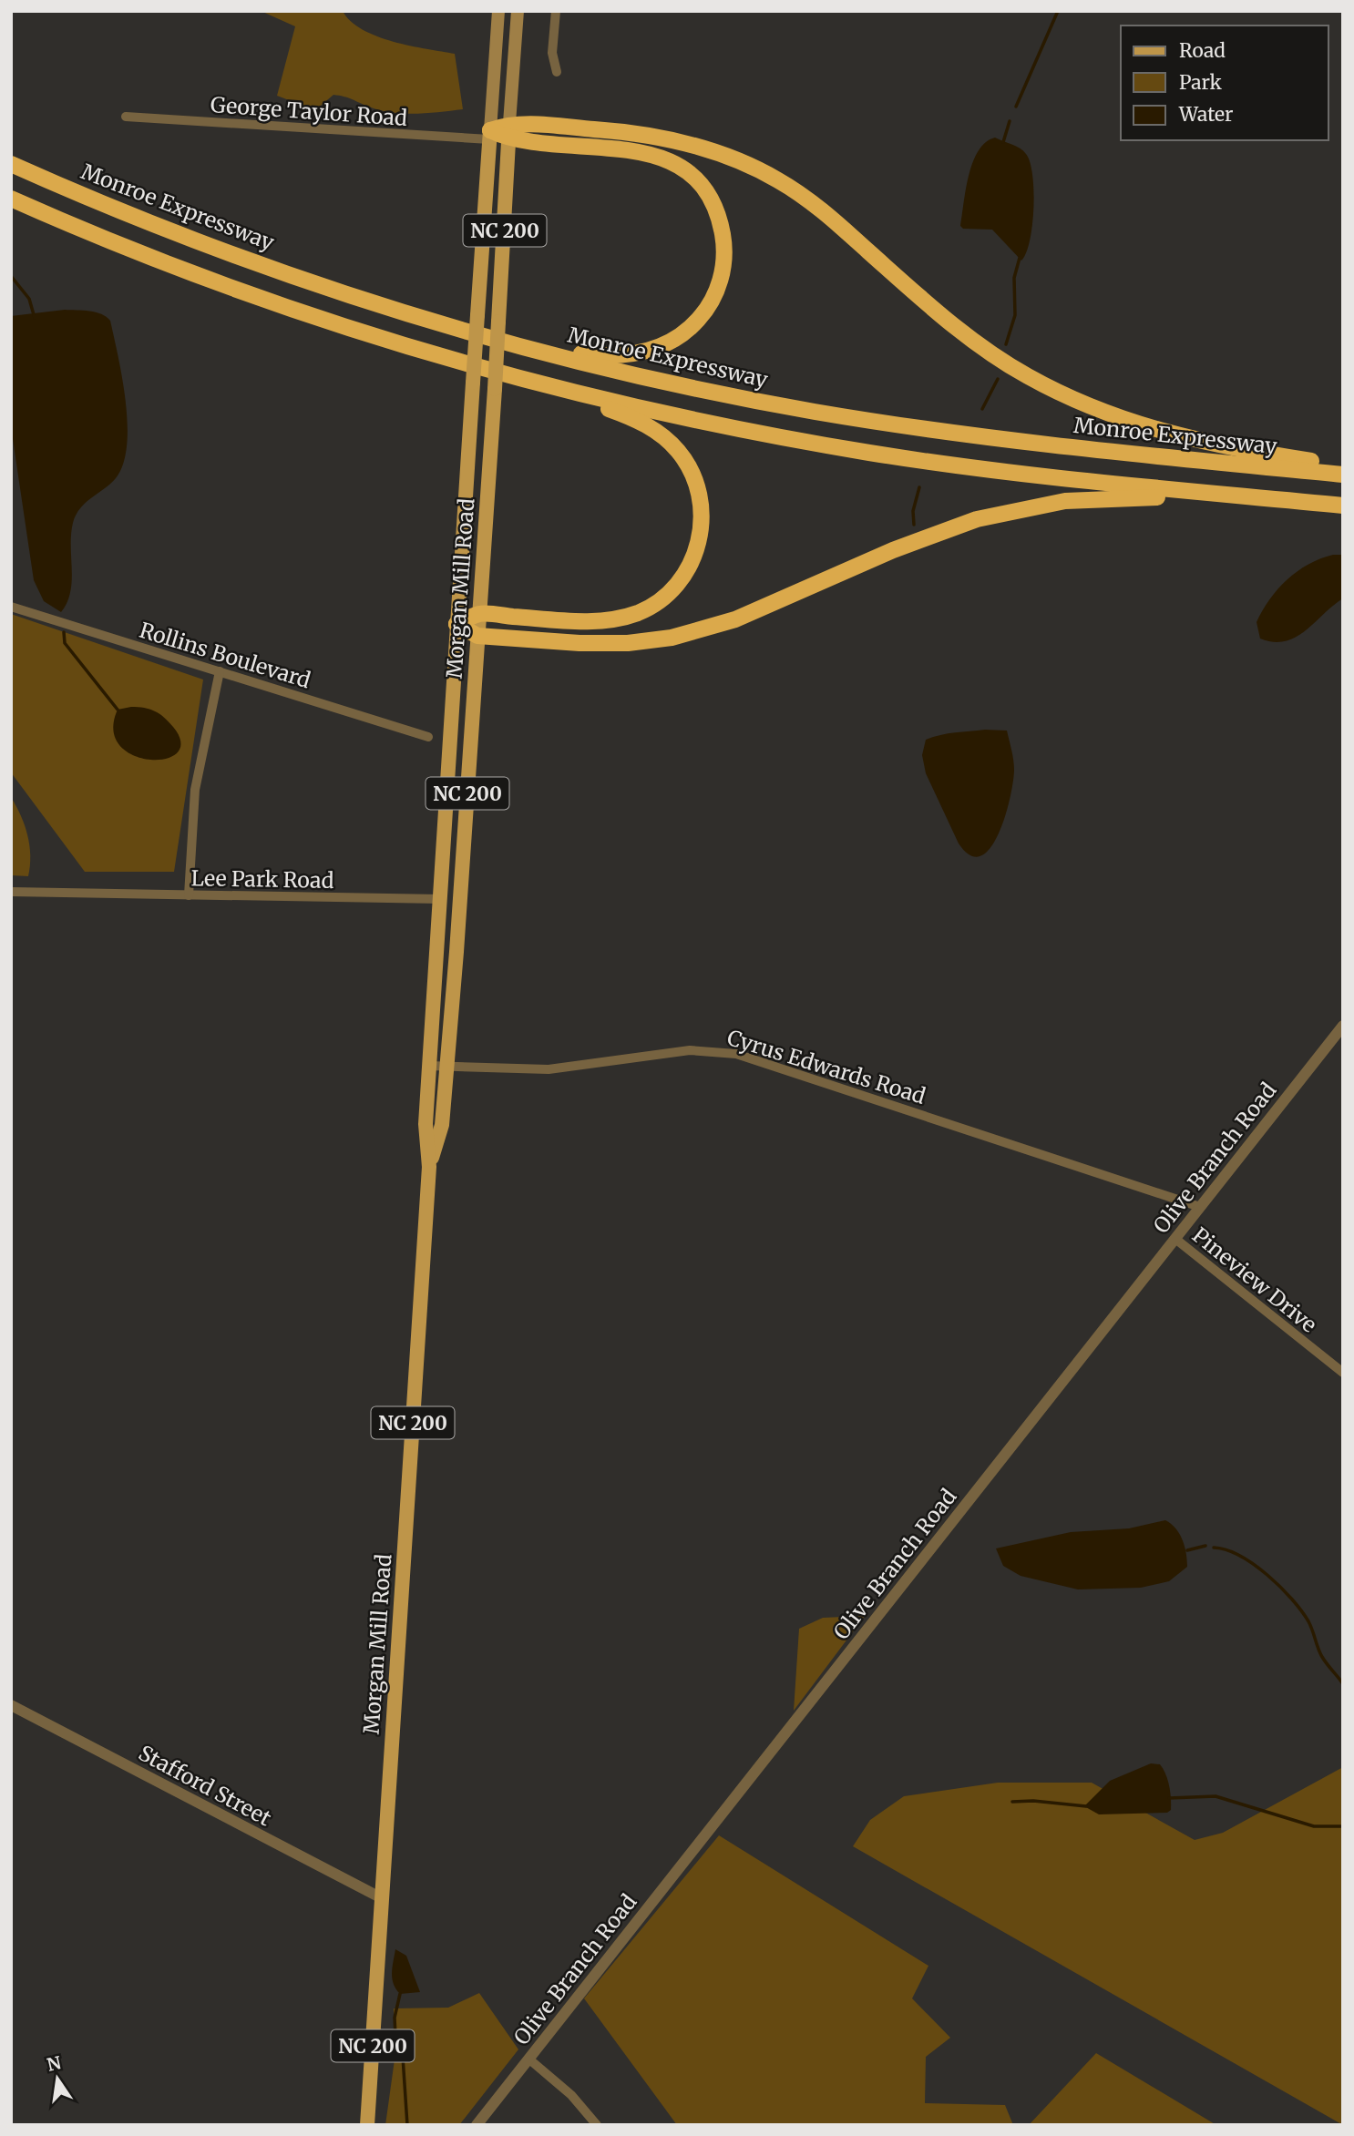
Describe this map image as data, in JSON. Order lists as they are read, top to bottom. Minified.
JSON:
{"streets":{"highway":["Monroe Expressway"],"main road":["NC 200","Morgan Mill Road"],"street":["George Taylor Road","Rollins Boulevard","Lee Park Road","Cyrus Edwards Road","Olive Branch Road","Pineview Drive","Stafford Street"]},"crossings":[["George Taylor Road","Morgan Mill Road"],["Morgan Mill Road","Lee Park Road"],["Morgan Mill Road","Cyrus Edwards Road"],["Morgan Mill Road","Stafford Street"],["Cyrus Edwards Road","Olive Branch Road"],["Olive Branch Road","Pineview Drive"]],"legend":["Road","Park","Water"],"north":"top"}
